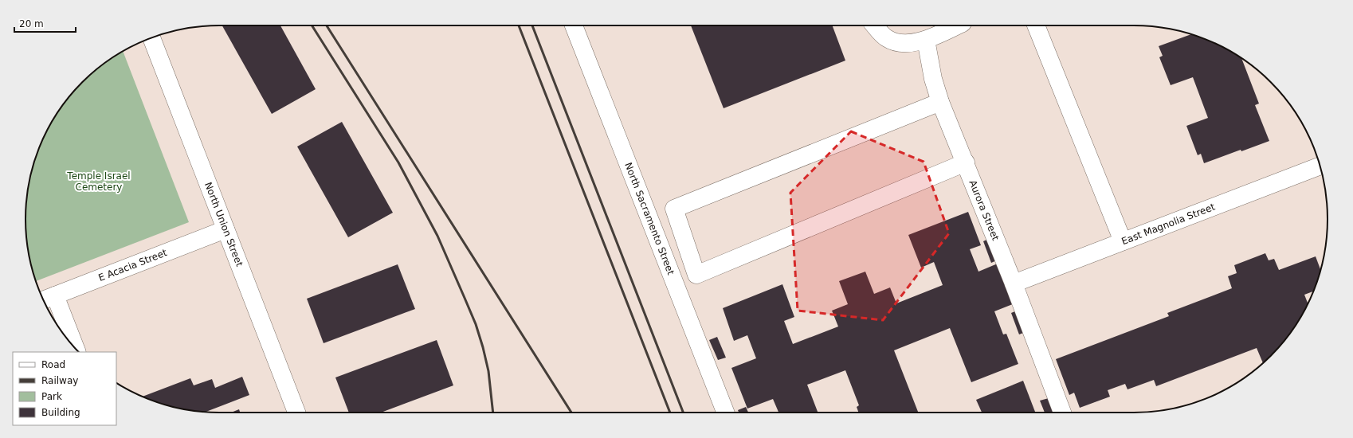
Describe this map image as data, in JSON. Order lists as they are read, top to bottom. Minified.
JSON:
{"streets":{"street":["Aurora Street","North Sacramento Street","North Union Street","East Magnolia Street","E Acacia Street"]},"crossings":[["Aurora Street","East Magnolia Street"],["North Union Street","E Acacia Street"]],"parks":["Temple Israel Cemetery"],"legend":["Road","Railway","Park","Building"],"scale_bar":"20 m"}
